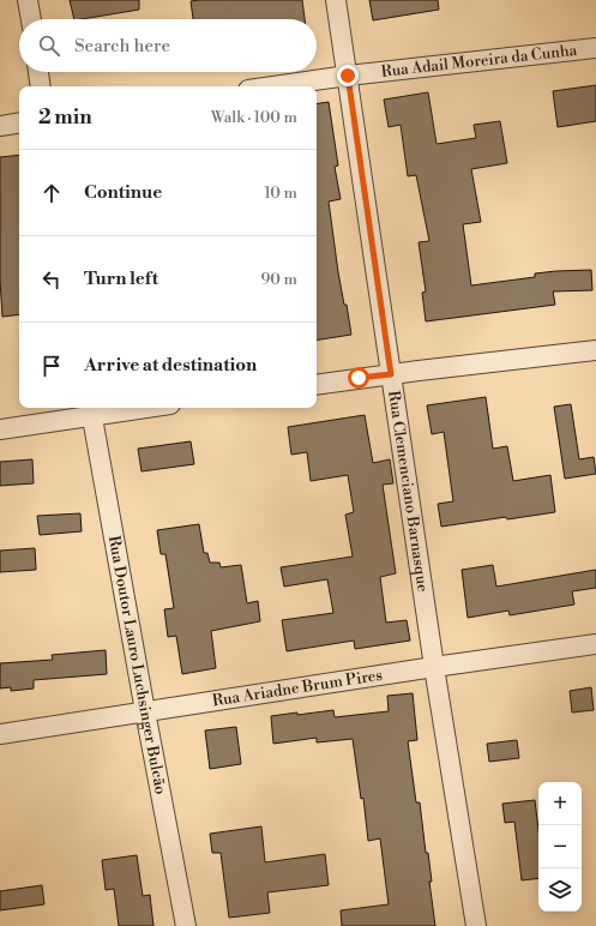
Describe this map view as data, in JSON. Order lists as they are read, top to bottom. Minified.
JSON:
{"streets":{"street":["Rua Adail Moreira da Cunha","Rua Clemenciano Barnasque","Rua Doutor Lauro Luchsinger Bulcão","Rua Ariadne Brum Pires"]},"crossings":[["Rua Adail Moreira da Cunha","Rua Clemenciano Barnasque"],["Rua Clemenciano Barnasque","Rua Ariadne Brum Pires"],["Rua Doutor Lauro Luchsinger Bulcão","Rua Ariadne Brum Pires"]],"page":{"search":"Search here","heading":["2 min","Walk · 100 m"],"list":[["Continue","10 m"],["Turn left","90 m"],"Arrive at destination"],"map_buttons":["+","−"]}}
